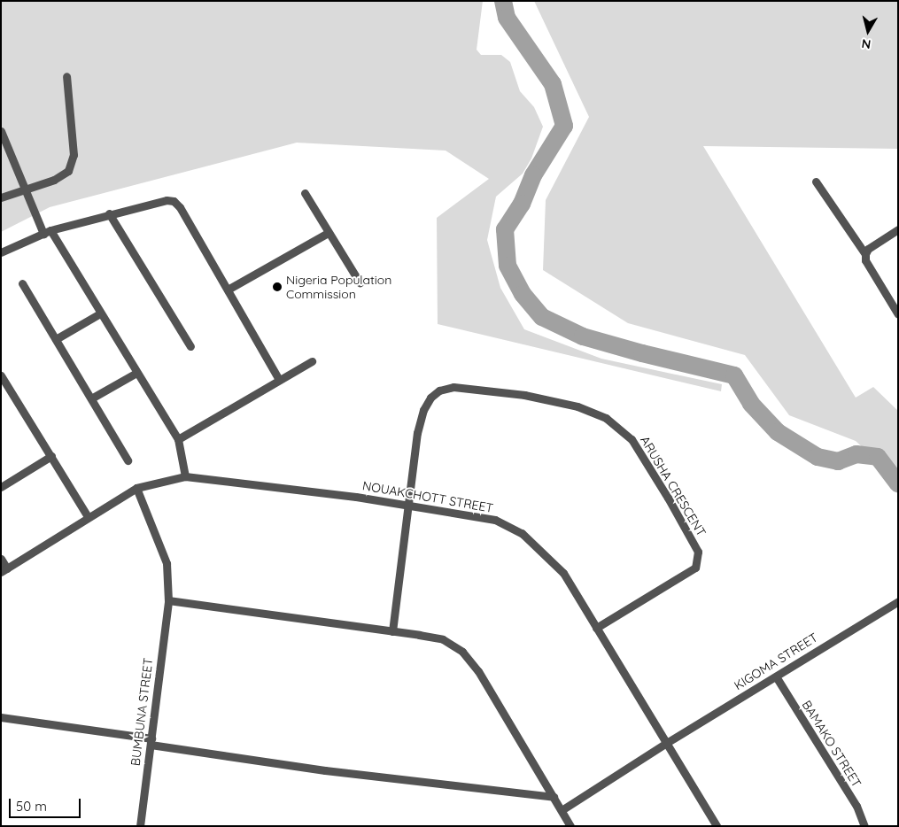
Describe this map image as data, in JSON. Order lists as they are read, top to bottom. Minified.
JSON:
{"streets":{"street":["ARUSHA CRESCENT","NOUAKCHOTT STREET","KIGOMA STREET","BUMBUNA STREET","BAMAKO STREET"]},"crossings":[["ARUSHA CRESCENT","NOUAKCHOTT STREET"],["NOUAKCHOTT STREET","KIGOMA STREET"],["NOUAKCHOTT STREET","BUMBUNA STREET"],["KIGOMA STREET","BAMAKO STREET"]],"places":["Nigeria Population Commission"],"scale_bar":"50 m","north":"bottom"}
